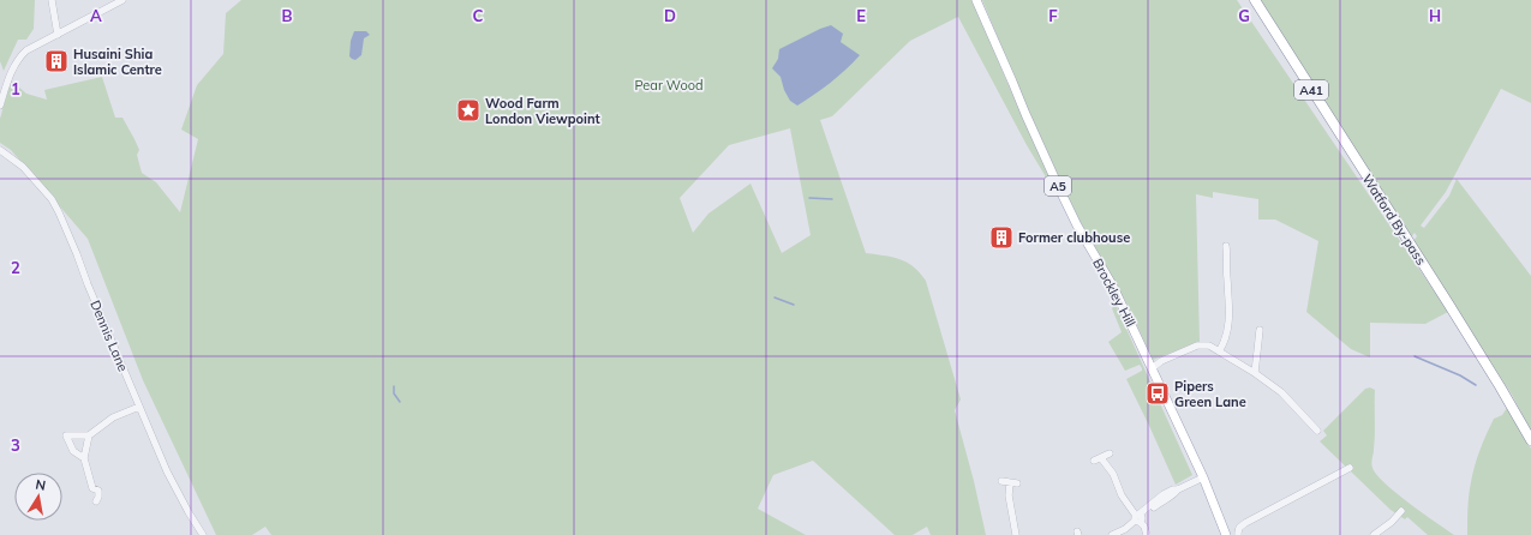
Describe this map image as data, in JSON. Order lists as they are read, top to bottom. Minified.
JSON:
{"streets":{"highway":["A41","Watford By-pass"],"main road":["A5","Brockley Hill"],"street":["Dennis Lane"]},"parks":["Pear Wood"],"places":{"building":["Husaini Shia Islamic Centre","Former clubhouse"],"place":["Wood Farm London Viewpoint"],"bus stop":["Pipers Green Lane"]},"north":"top","grid":{"columns":["A","B","C","D","E","F","G","H"],"rows":["1","2","3"]}}
